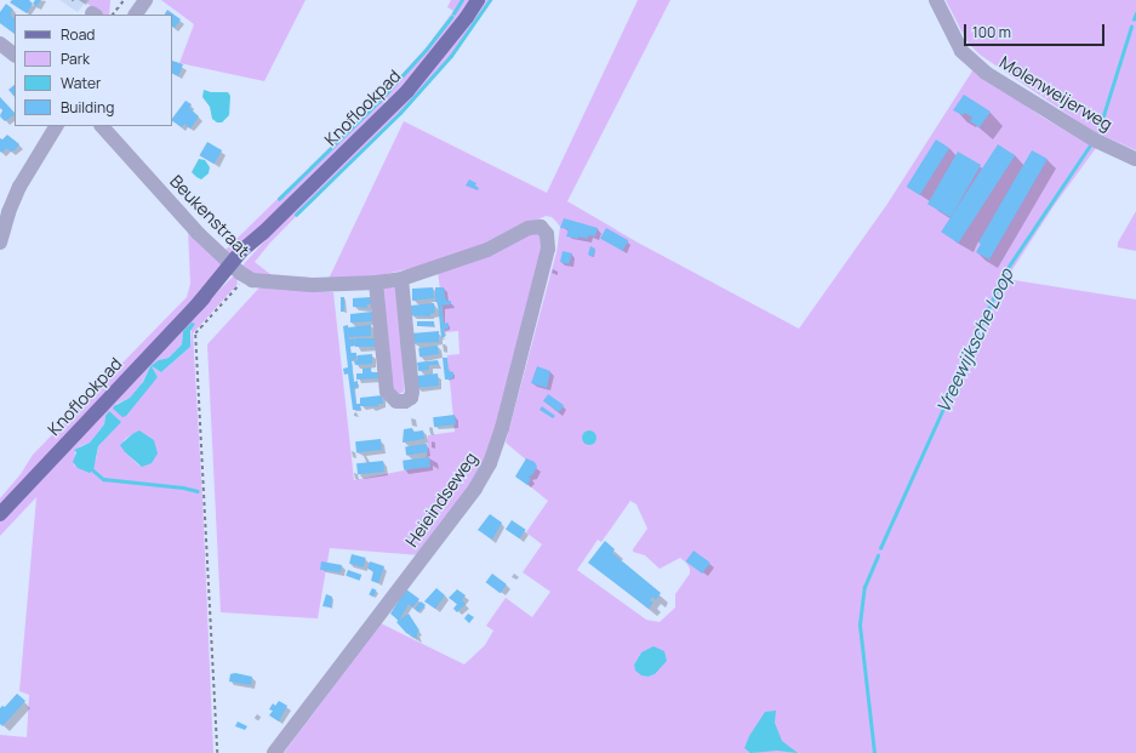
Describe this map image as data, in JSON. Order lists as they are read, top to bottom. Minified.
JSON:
{"streets":{"main road":["Knoflookpad"],"street":["Molenweijerweg","Beukenstraat","Heieindseweg"]},"crossings":[["Knoflookpad","Beukenstraat"],["Beukenstraat","Heieindseweg"]],"water":["Vreewijksche Loop"],"legend":["Road","Park","Water","Building"],"scale_bar":"100 m"}
